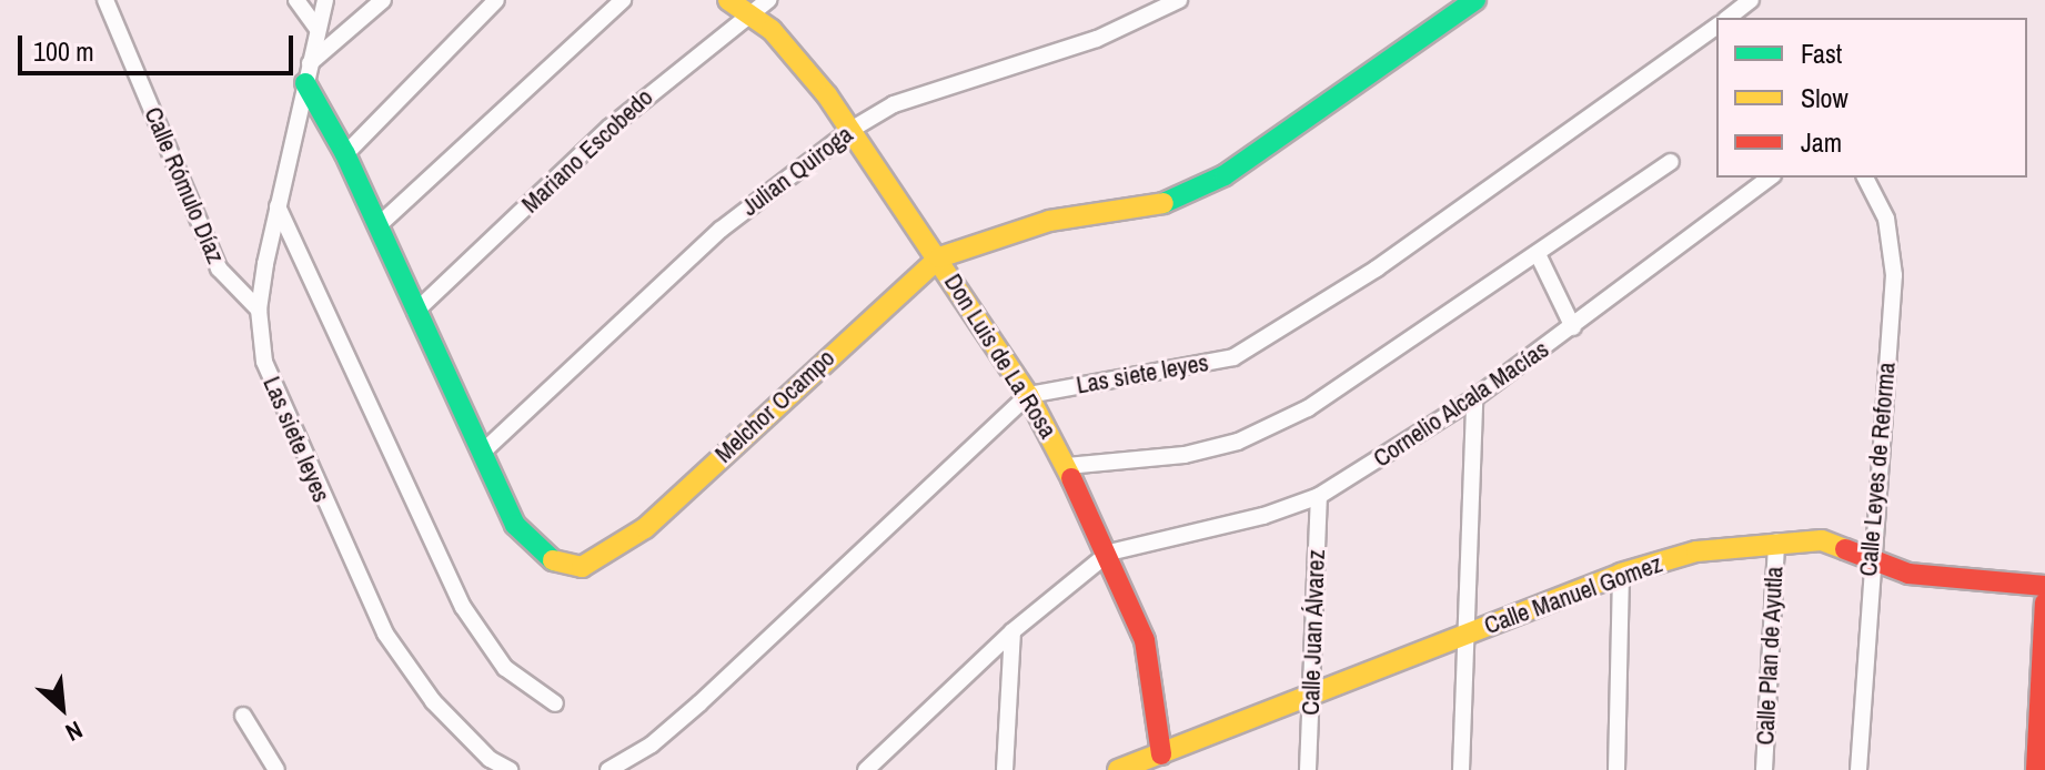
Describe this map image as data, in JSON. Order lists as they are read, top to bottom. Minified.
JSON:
{"streets":{"main road":["Don Luis de La Rosa","Melchor Ocampo","Calle Manuel Gomez"],"street":["Mariano Escobedo","Julian Quiroga","Calle Rómulo Díaz","Las siete leyes","Cornelio Alcala Macías","Calle Leyes de Reforma","Calle Juan Álvarez","Calle Plan de Ayutla"]},"crossings":[["Mariano Escobedo","Don Luis de La Rosa"],["Mariano Escobedo","Melchor Ocampo"],["Julian Quiroga","Don Luis de La Rosa"],["Julian Quiroga","Melchor Ocampo"],["Calle Rómulo Díaz","Las siete leyes"],["Don Luis de La Rosa","Las siete leyes"],["Don Luis de La Rosa","Cornelio Alcala Macías"],["Don Luis de La Rosa","Melchor Ocampo"],["Don Luis de La Rosa","Calle Manuel Gomez"],["Las siete leyes","Melchor Ocampo"],["Cornelio Alcala Macías","Calle Juan Álvarez"],["Calle Leyes de Reforma","Calle Manuel Gomez"],["Calle Manuel Gomez","Calle Juan Álvarez"],["Calle Manuel Gomez","Calle Plan de Ayutla"]],"legend":["Fast","Slow","Jam"],"scale_bar":"100 m","north":"bottom right"}
